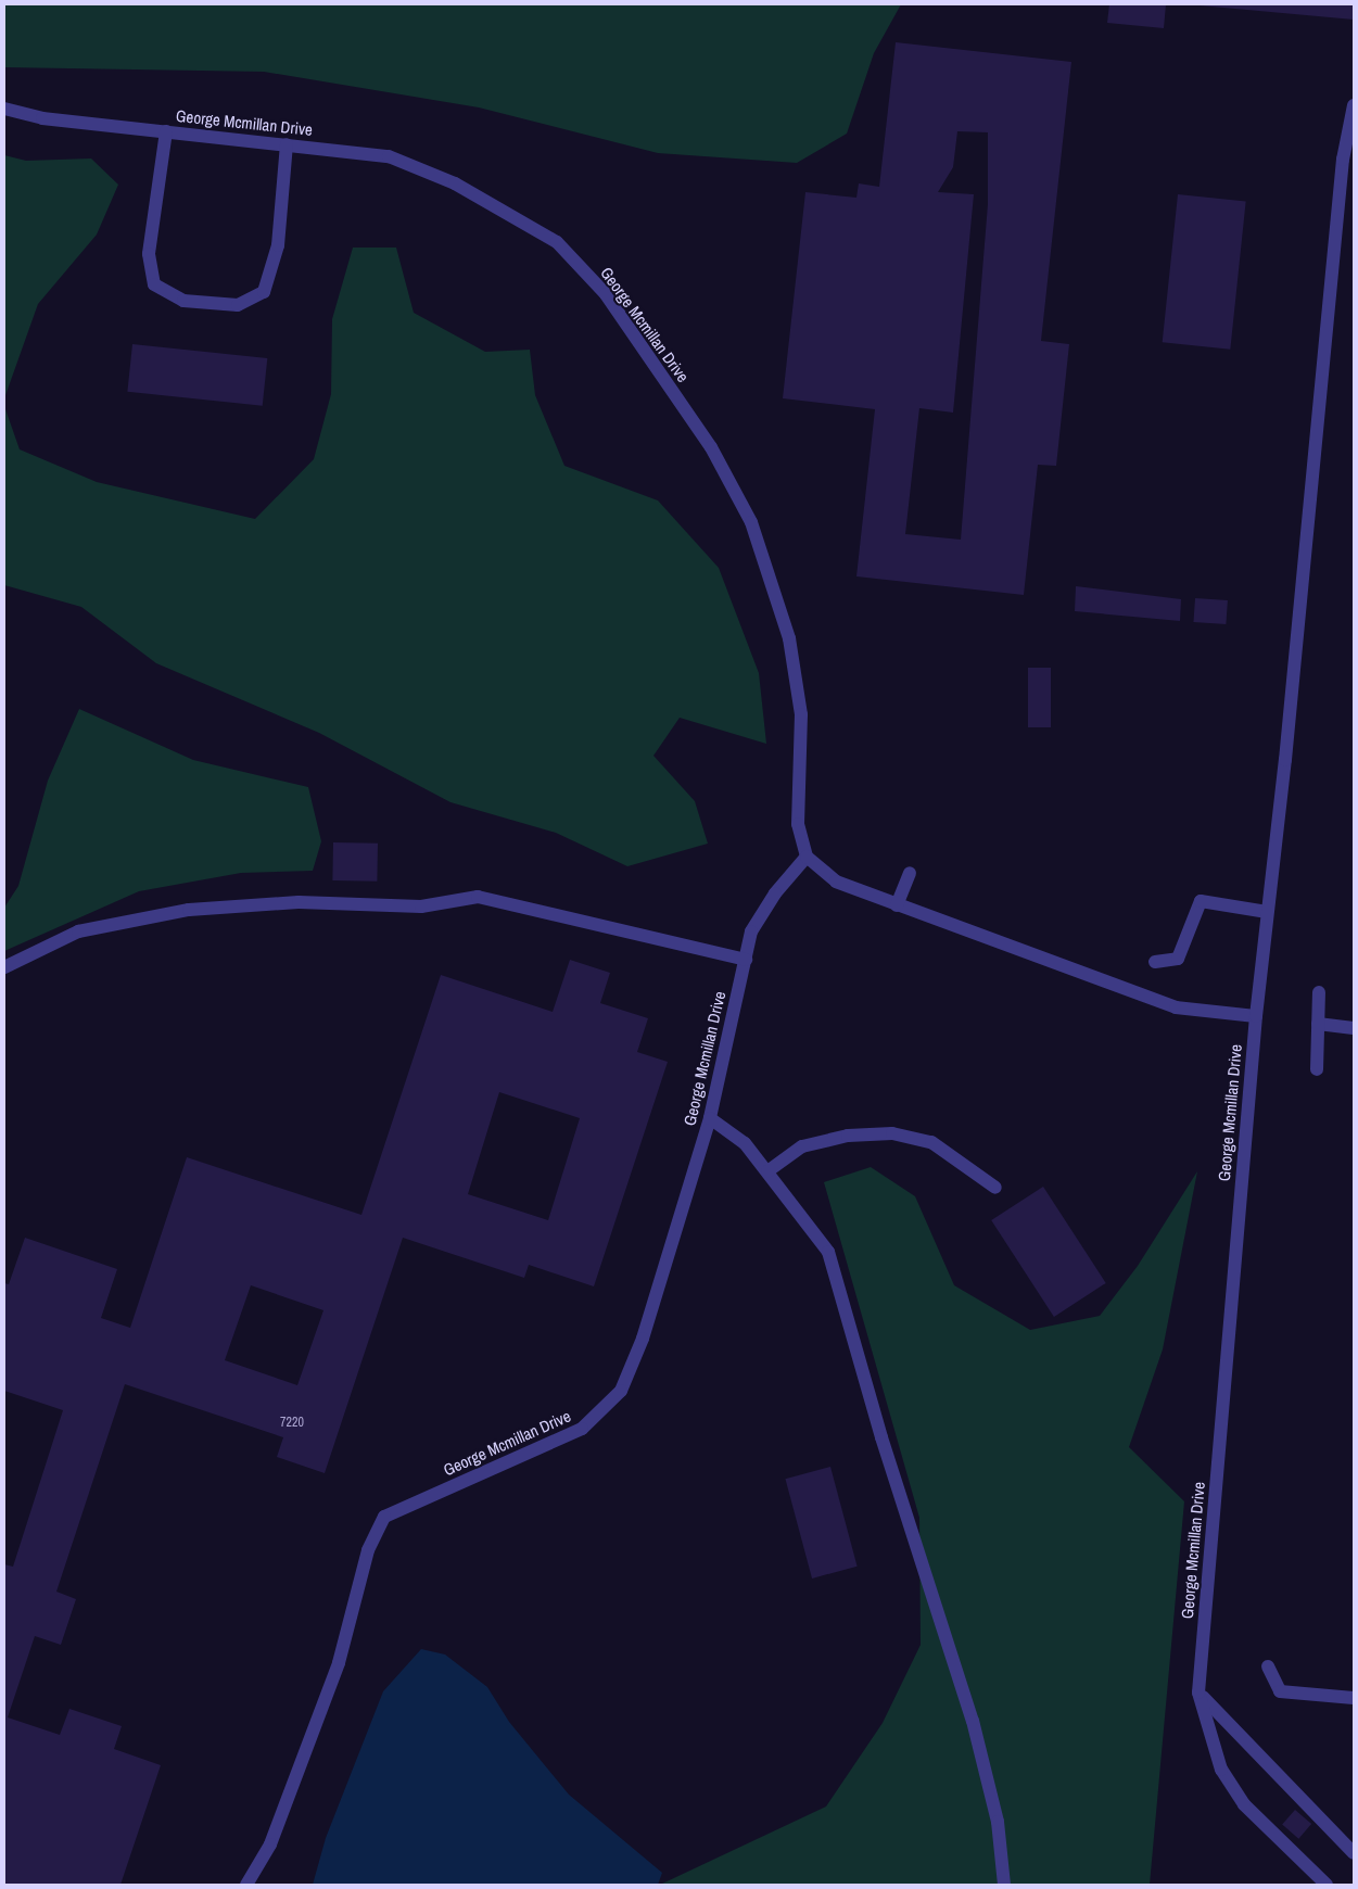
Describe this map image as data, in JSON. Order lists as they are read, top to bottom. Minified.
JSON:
{"streets":{"street":["George Mcmillan Drive"]},"house_numbers":["7220"]}
